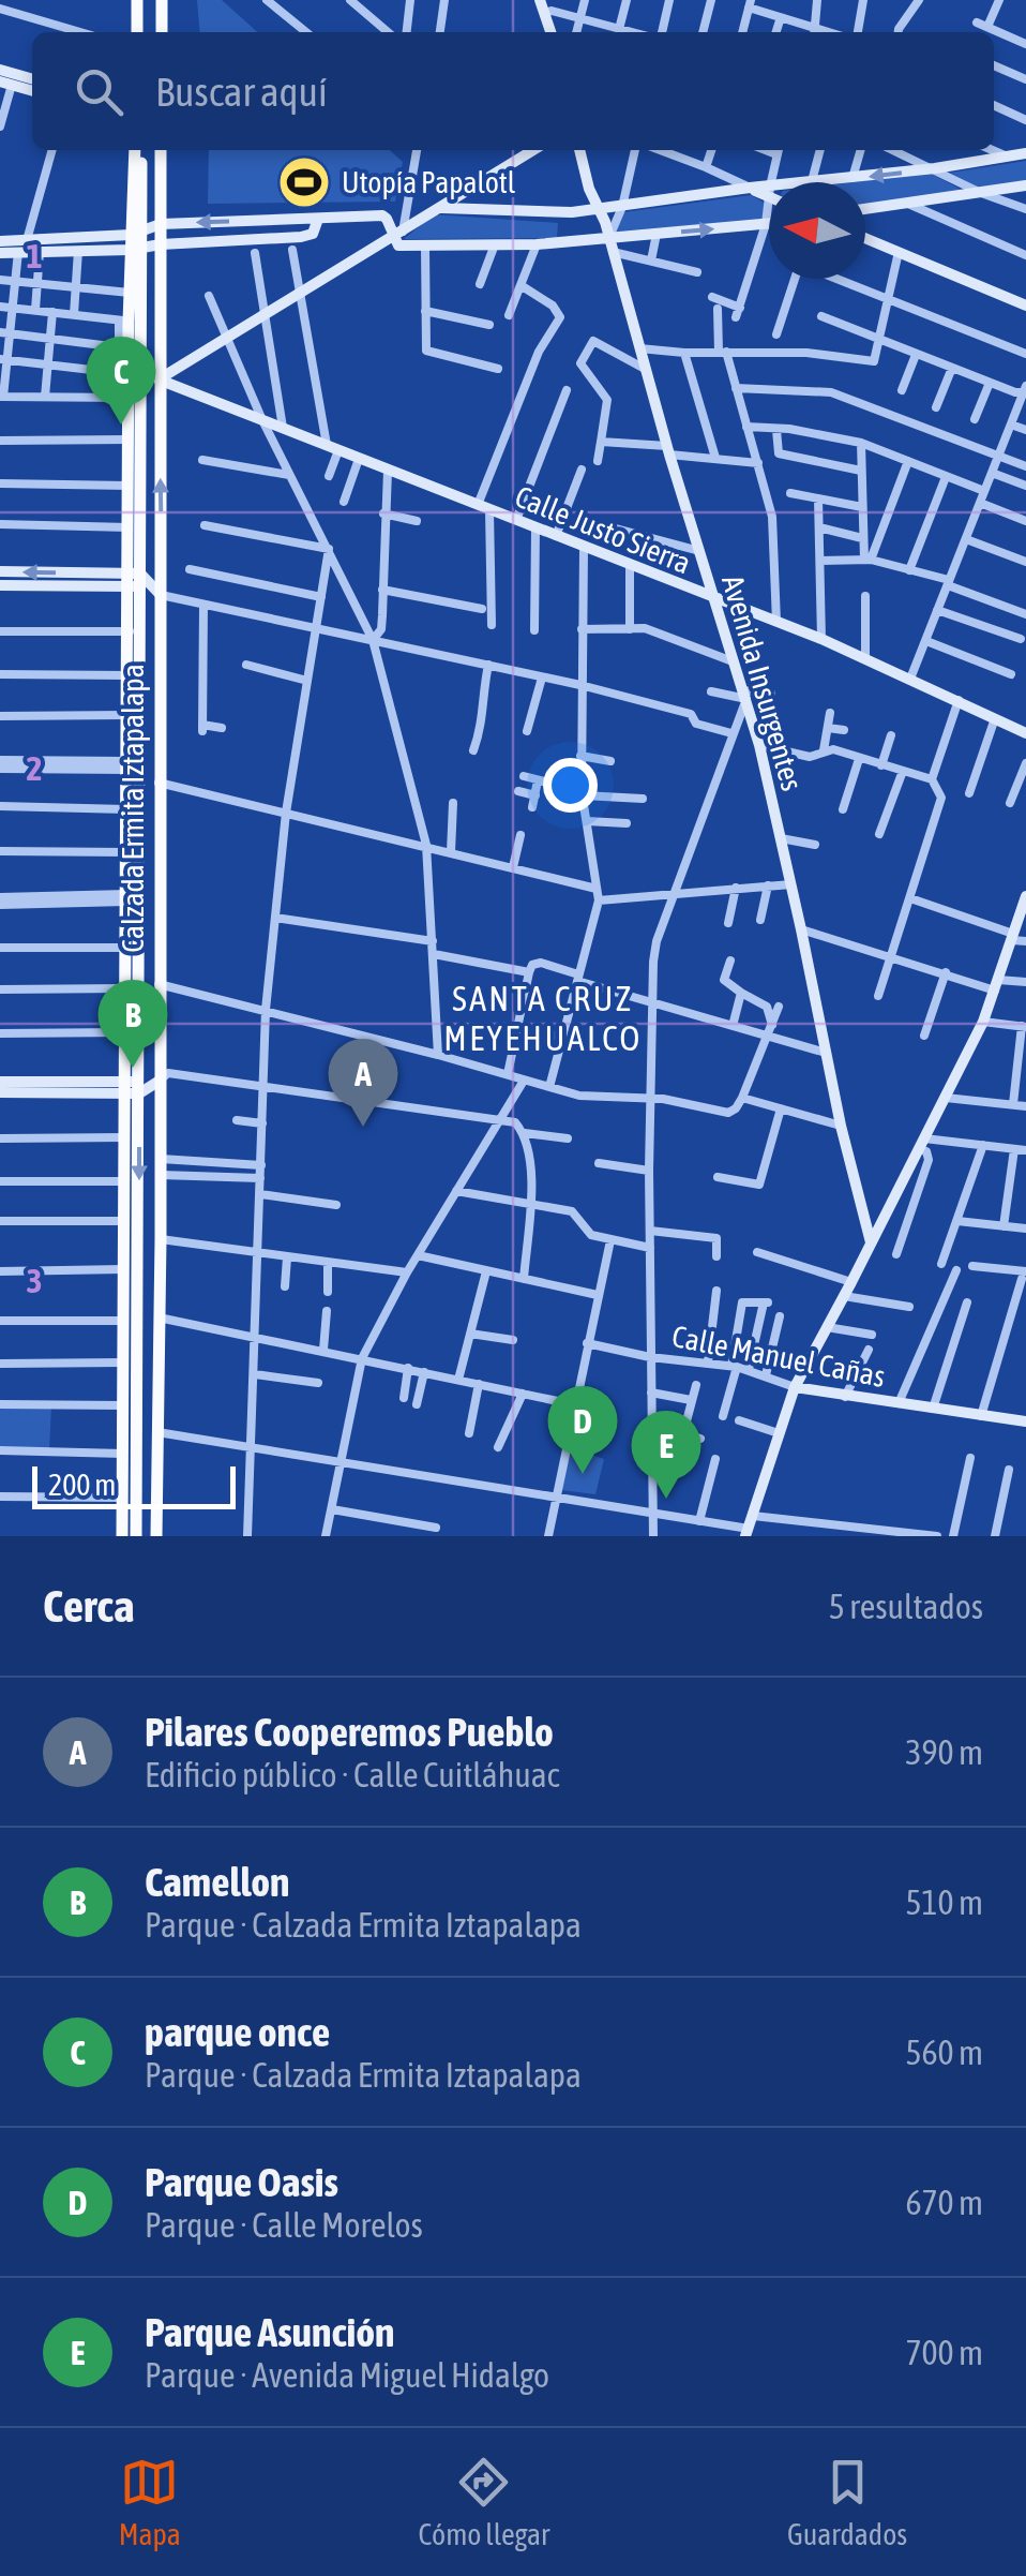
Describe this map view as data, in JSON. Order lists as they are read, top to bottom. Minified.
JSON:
{"streets":{"main road":["Calzada Ermita Iztapalapa"],"street":["Calle Justo Sierra","Avenida Insurgentes","Calle Manuel Cañas"]},"crossings":[["Calle Justo Sierra","Avenida Insurgentes"],["Calle Justo Sierra","Calzada Ermita Iztapalapa"]],"districts":["SANTA CRUZ MEYEHUALCO"],"places":{"sports":["Utopía Papalotl"]},"scale_bar":"200 m","north":"left","page":{"search":"Buscar aquí","pins":["C","B","A","D","E"],"scale":"200 m","heading":["Cerca","5 resultados"],"list":[{"mark":"A","name":"Pilares Cooperemos Pueblo","note":"Edificio público · Calle Cuitláhuac","value":"390 m"},{"mark":"B","name":"Camellon","note":"Parque · Calzada Ermita Iztapalapa","value":"510 m"},{"mark":"C","name":"parque once","note":"Parque · Calzada Ermita Iztapalapa","value":"560 m"},{"mark":"D","name":"Parque Oasis","note":"Parque · Calle Morelos","value":"670 m"},{"mark":"E","name":"Parque Asunción","note":"Parque · Avenida Miguel Hidalgo","value":"700 m"}],"nav":["Mapa","Cómo llegar","Guardados"]},"grid":{"rows":["1","2","3"]}}
